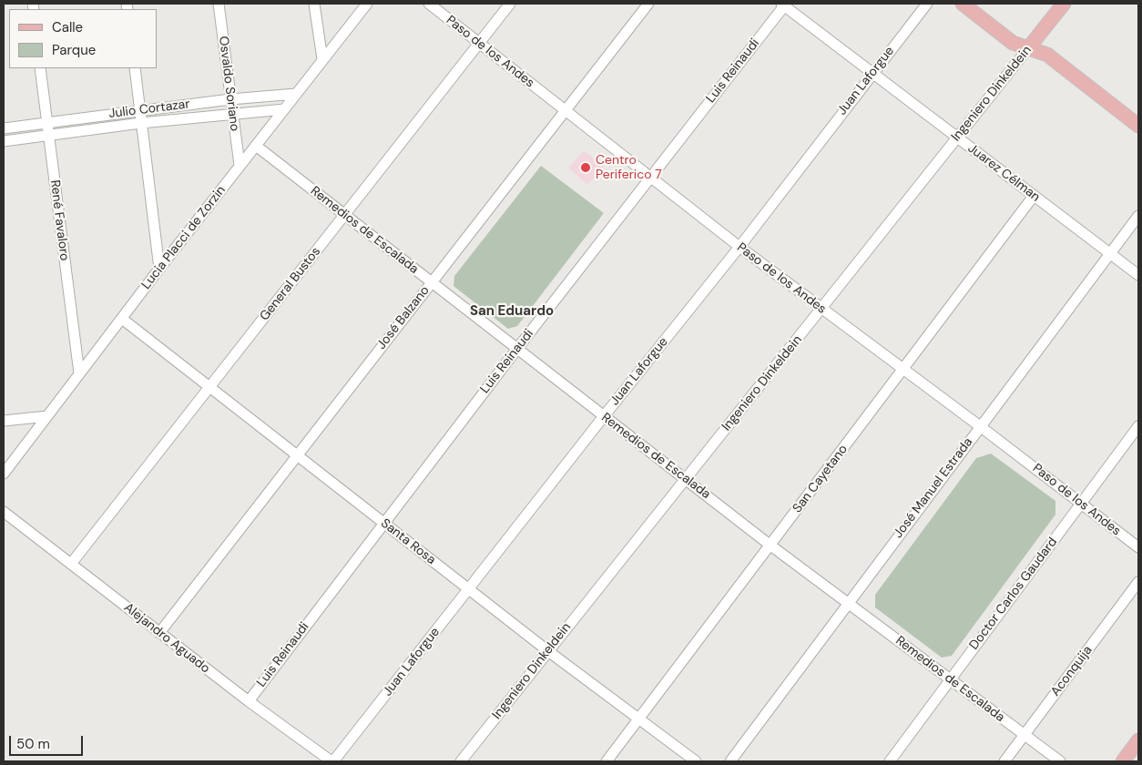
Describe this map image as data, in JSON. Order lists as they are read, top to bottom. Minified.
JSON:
{"streets":{"main road":["Ingeniero Dinkeldein"],"street":["Paso de los Andes","Luis Reinaudi","Juan Laforgue","Osvaldo Soriano","Julio Cortazar","Juarez Célman","René Favaloro","Remedios de Escalada","Lucia Placci de Zorzin","General Bustos","José Balzano","San Cayetano","José Manuel Estrada","Santa Rosa","Doctor Carlos Gaudard","Alejandro Aguado","Aconquija"]},"crossings":[["Paso de los Andes","Luis Reinaudi"],["Paso de los Andes","Juan Laforgue"],["Paso de los Andes","Ingeniero Dinkeldein"],["Paso de los Andes","General Bustos"],["Paso de los Andes","José Balzano"],["Paso de los Andes","San Cayetano"],["Paso de los Andes","José Manuel Estrada"],["Paso de los Andes","Doctor Carlos Gaudard"],["Luis Reinaudi","Juarez Célman"],["Luis Reinaudi","Remedios de Escalada"],["Luis Reinaudi","Santa Rosa"],["Luis Reinaudi","Alejandro Aguado"],["Juan Laforgue","Juarez Célman"],["Juan Laforgue","Remedios de Escalada"],["Juan Laforgue","Santa Rosa"],["Juan Laforgue","Alejandro Aguado"],["Osvaldo Soriano","Julio Cortazar"],["Osvaldo Soriano","Lucia Placci de Zorzin"],["Ingeniero Dinkeldein","Juarez Célman"],["Ingeniero Dinkeldein","Remedios de Escalada"],["Ingeniero Dinkeldein","Santa Rosa"],["Julio Cortazar","René Favaloro"],["Julio Cortazar","Lucia Placci de Zorzin"],["Juarez Célman","San Cayetano"],["Juarez Célman","José Manuel Estrada"],["René Favaloro","Lucia Placci de Zorzin"],["Remedios de Escalada","Lucia Placci de Zorzin"],["Remedios de Escalada","General Bustos"],["Remedios de Escalada","José Balzano"],["Remedios de Escalada","San Cayetano"],["Remedios de Escalada","José Manuel Estrada"],["Remedios de Escalada","Doctor Carlos Gaudard"],["Remedios de Escalada","Aconquija"],["Lucia Placci de Zorzin","Santa Rosa"],["General Bustos","Santa Rosa"],["General Bustos","Alejandro Aguado"],["José Balzano","Santa Rosa"],["José Balzano","Alejandro Aguado"],["San Cayetano","Santa Rosa"]],"districts":["San Eduardo"],"places":["Centro Periferico 7"],"legend":["Calle","Parque"],"scale_bar":"50 m"}
